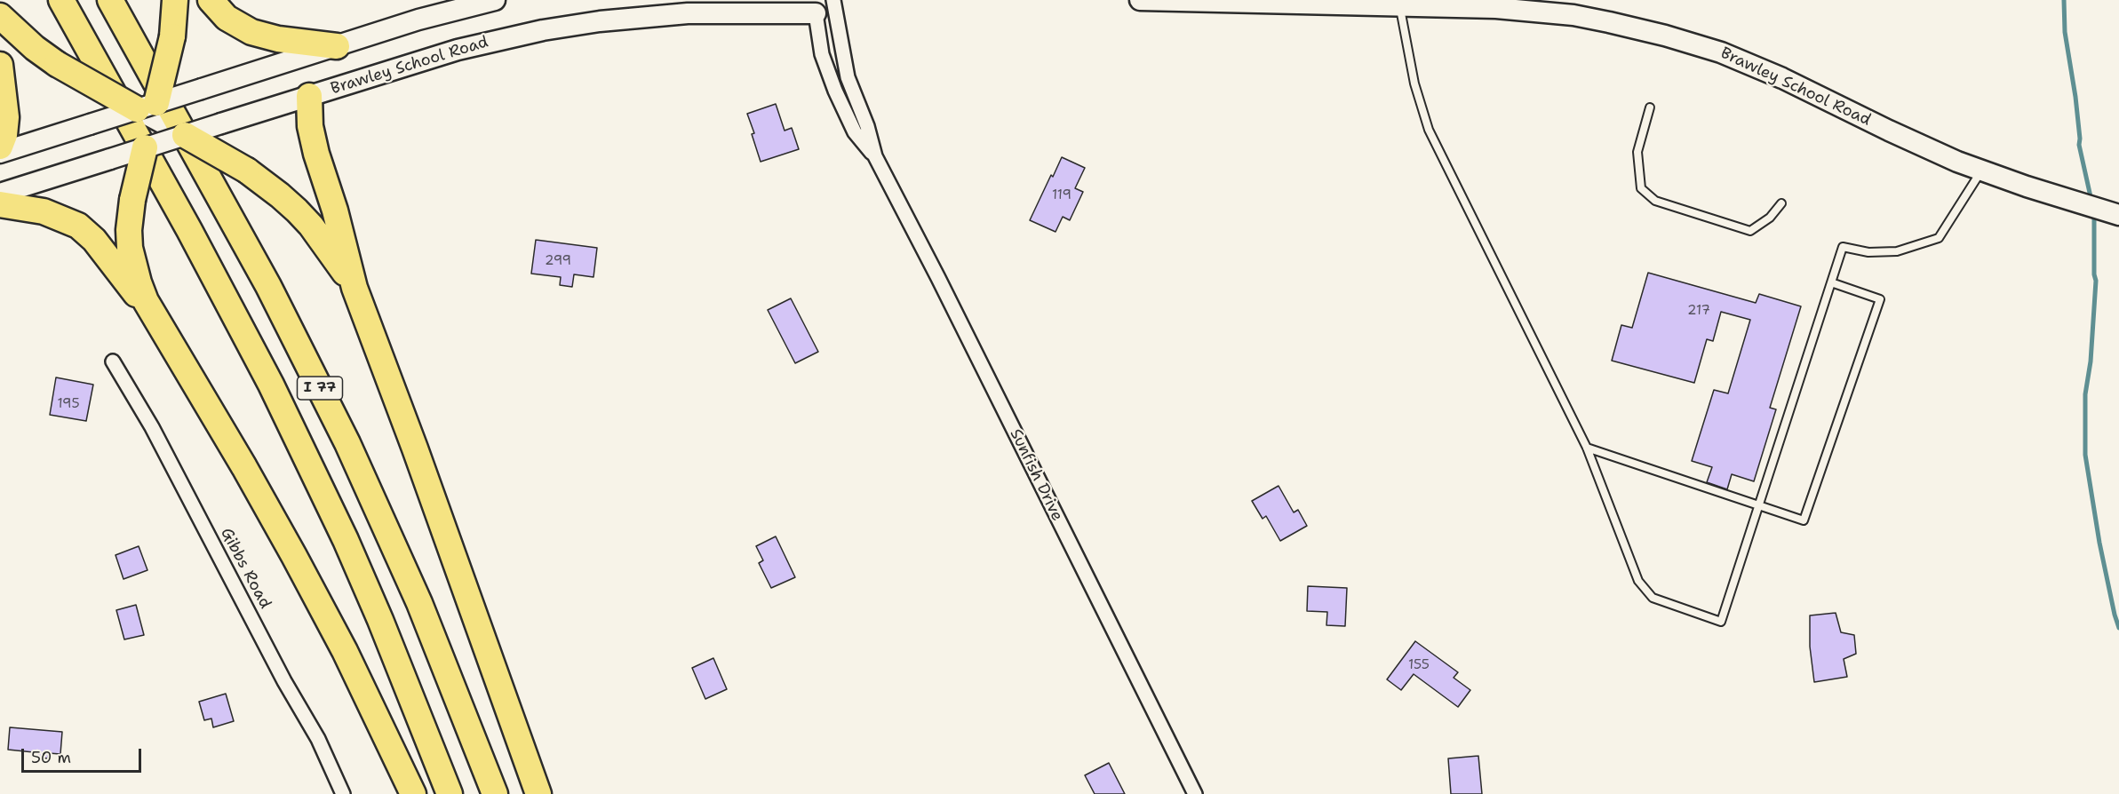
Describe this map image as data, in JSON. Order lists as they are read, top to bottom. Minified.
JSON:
{"streets":{"highway":["I 77"],"main road":["Brawley School Road"],"street":["Sunfish Drive","Gibbs Road"]},"crossings":[["Brawley School Road","Sunfish Drive"]],"house_numbers":["119","299","217","195","155"],"scale_bar":"50 m"}
